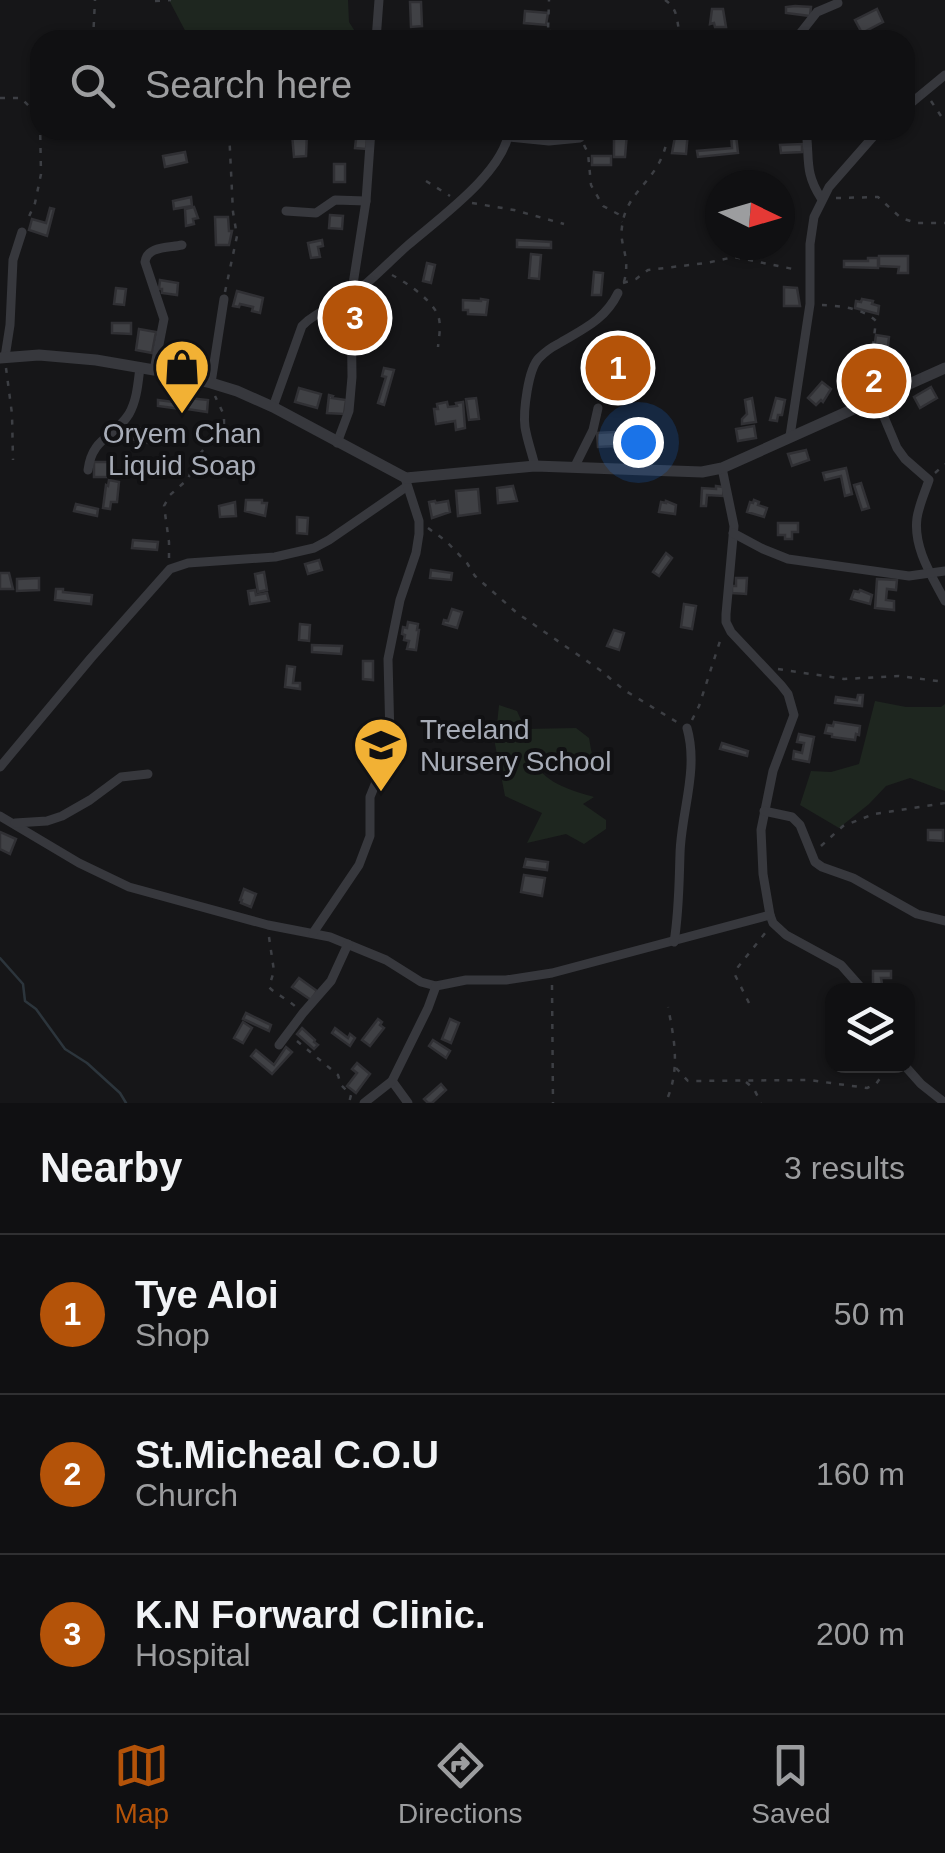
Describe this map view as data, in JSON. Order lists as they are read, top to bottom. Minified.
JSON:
{"places":{"shop":["Oryem Chan Liquid Soap"],"school or university":["Treeland Nursery School"]},"north":"right","page":{"search":"Search here","pins":["3","1","2"],"heading":["Nearby","3 results"],"list":[{"mark":"1","name":"Tye Aloi","note":"Shop","value":"50 m"},{"mark":"2","name":"St.Micheal C.O.U","note":"Church","value":"160 m"},{"mark":"3","name":"K.N Forward Clinic.","note":"Hospital","value":"200 m"}],"nav":["Map","Directions","Saved"]}}
